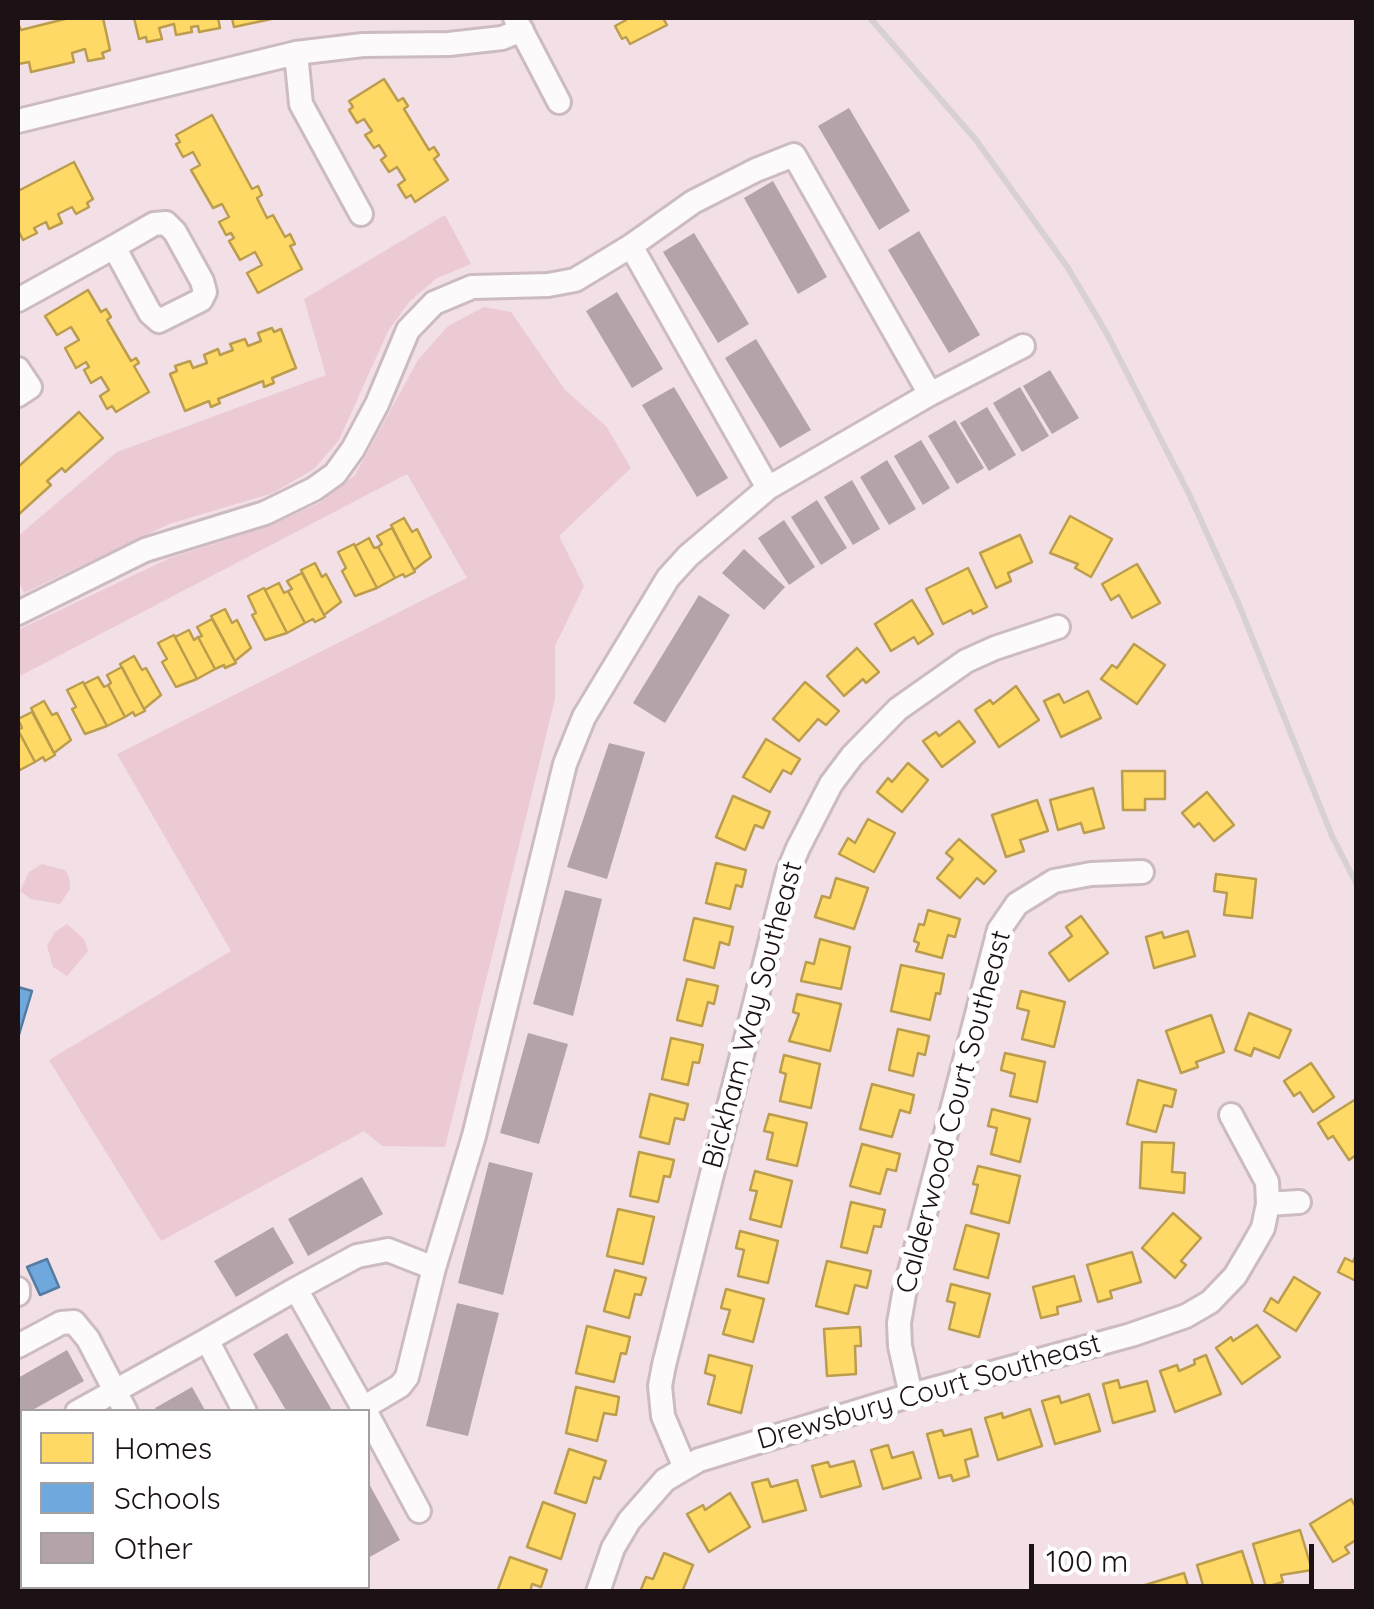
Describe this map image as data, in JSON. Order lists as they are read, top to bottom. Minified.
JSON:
{"streets":{"street":["Bickham Way Southeast","Calderwood Court Southeast","Drewsbury Court Southeast"]},"crossings":[["Bickham Way Southeast","Drewsbury Court Southeast"],["Calderwood Court Southeast","Drewsbury Court Southeast"]],"legend":["Homes","Schools","Other"],"scale_bar":"100 m"}
